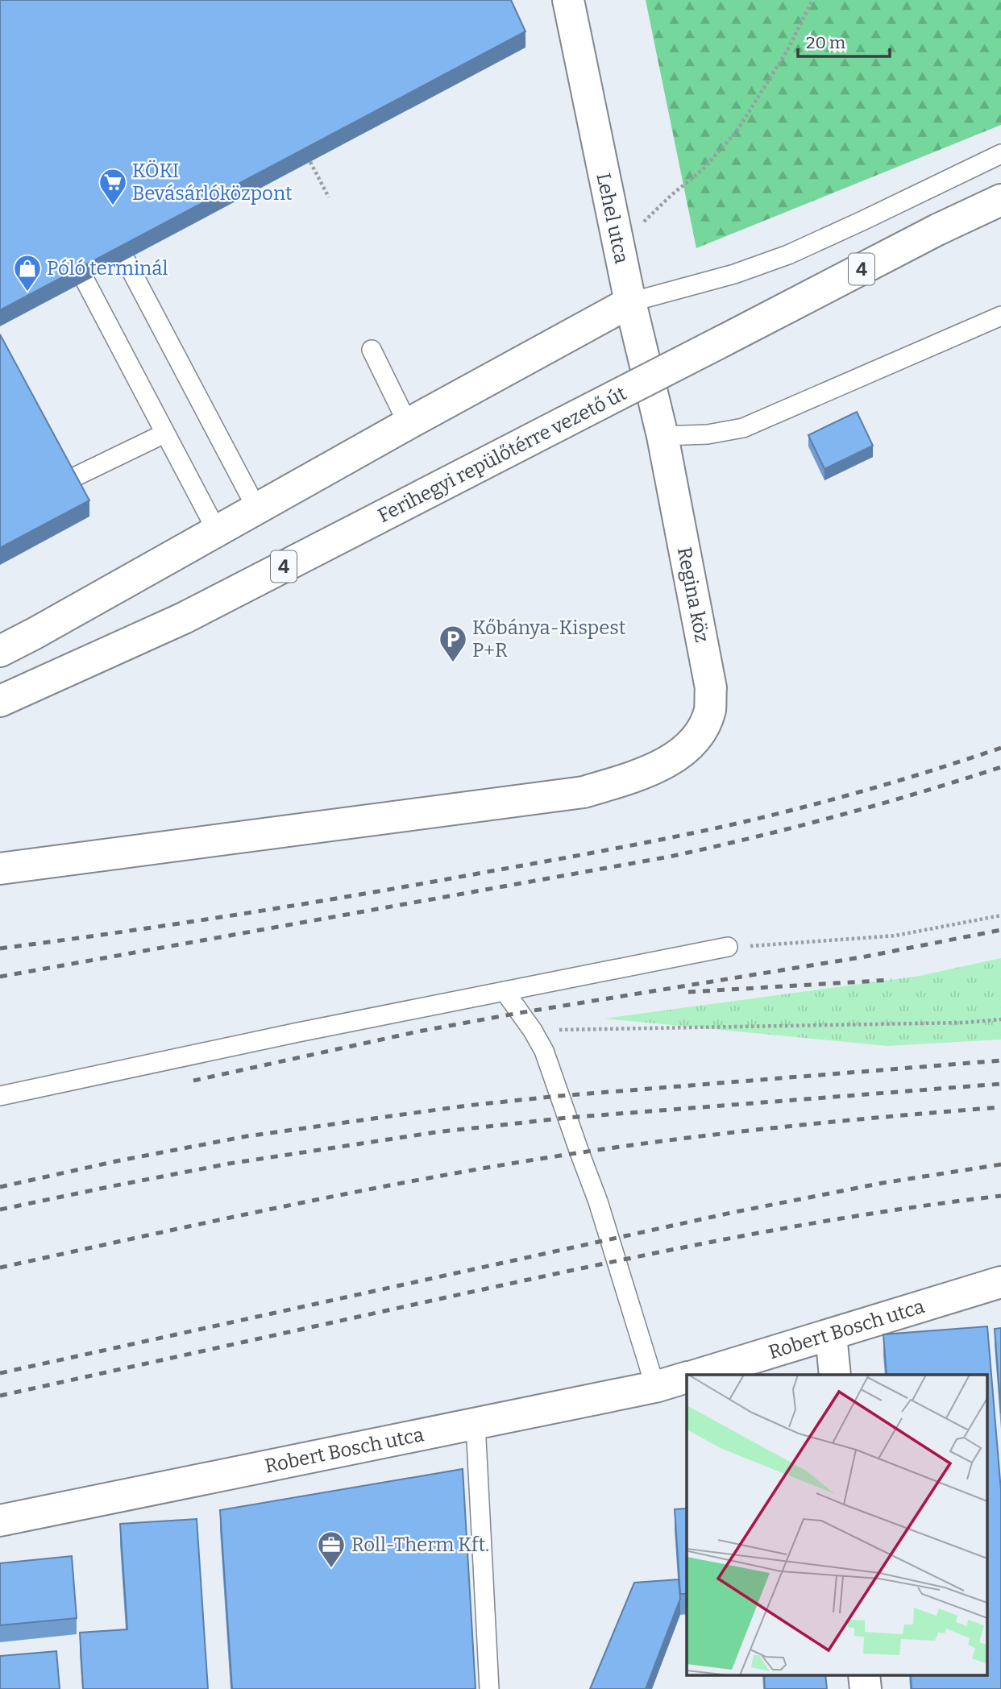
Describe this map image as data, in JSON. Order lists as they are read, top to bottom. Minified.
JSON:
{"streets":{"street":["Lehel utca","4","Ferihegyi repülőtérre vezető út","Regina köz","Robert Bosch utca"]},"crossings":[["Lehel utca","Regina köz"]],"places":{"supermarket":["KÖKI Bevásárlóközpont"],"shop":["Póló terminál"],"parking":["Kőbánya-Kispest P+R"],"office":["Roll-Therm Kft."]},"scale_bar":"20 m"}
